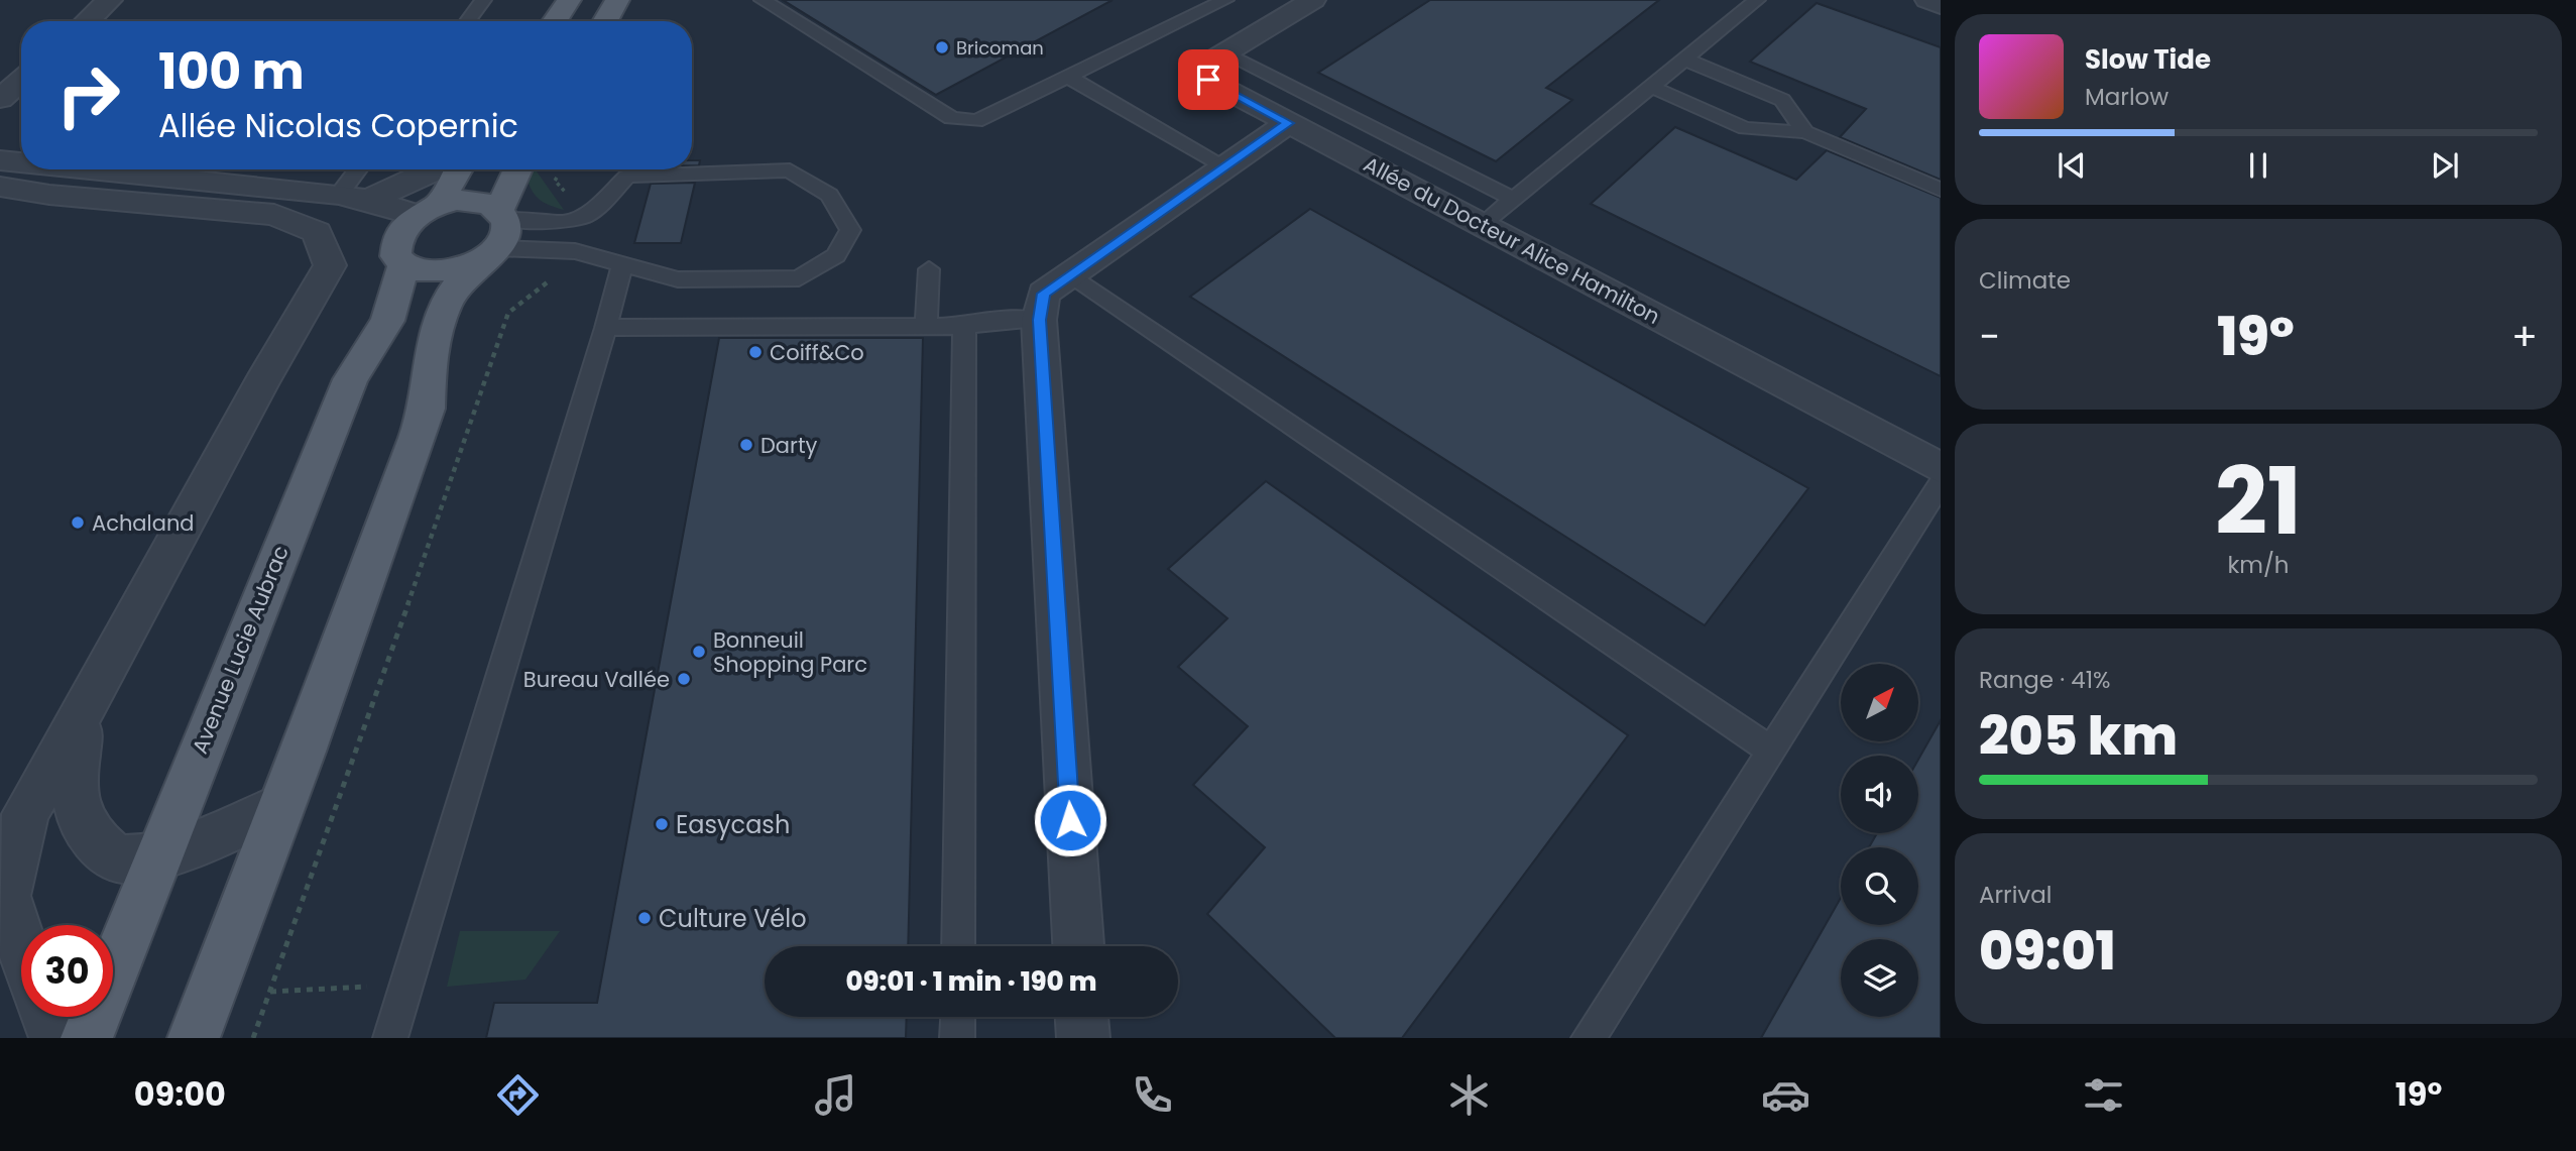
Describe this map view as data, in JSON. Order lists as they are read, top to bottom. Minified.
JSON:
{"streets":{"main road":["Avenue Lucie Aubrac"],"street":["Allée du Docteur Alice Hamilton"]},"places":["Bricoman","Coiff&Co","Darty","Achaland","Bonneuil Shopping Parc","Bureau Vallée","Easycash","Culture Vélo"],"north":"top right","page":{"turn":["100 m","Allée Nicolas Copernic"],"song":["Slow Tide","Marlow"],"tile":["Climate",["21","km/h"],["Range · 41%","205 km"],["Arrival","09:01"]],"heat":["−","19°","+"],"limit":"30","trip":"09:01 · 1 min · 190 m","tabs":["09:00","19°"]}}
